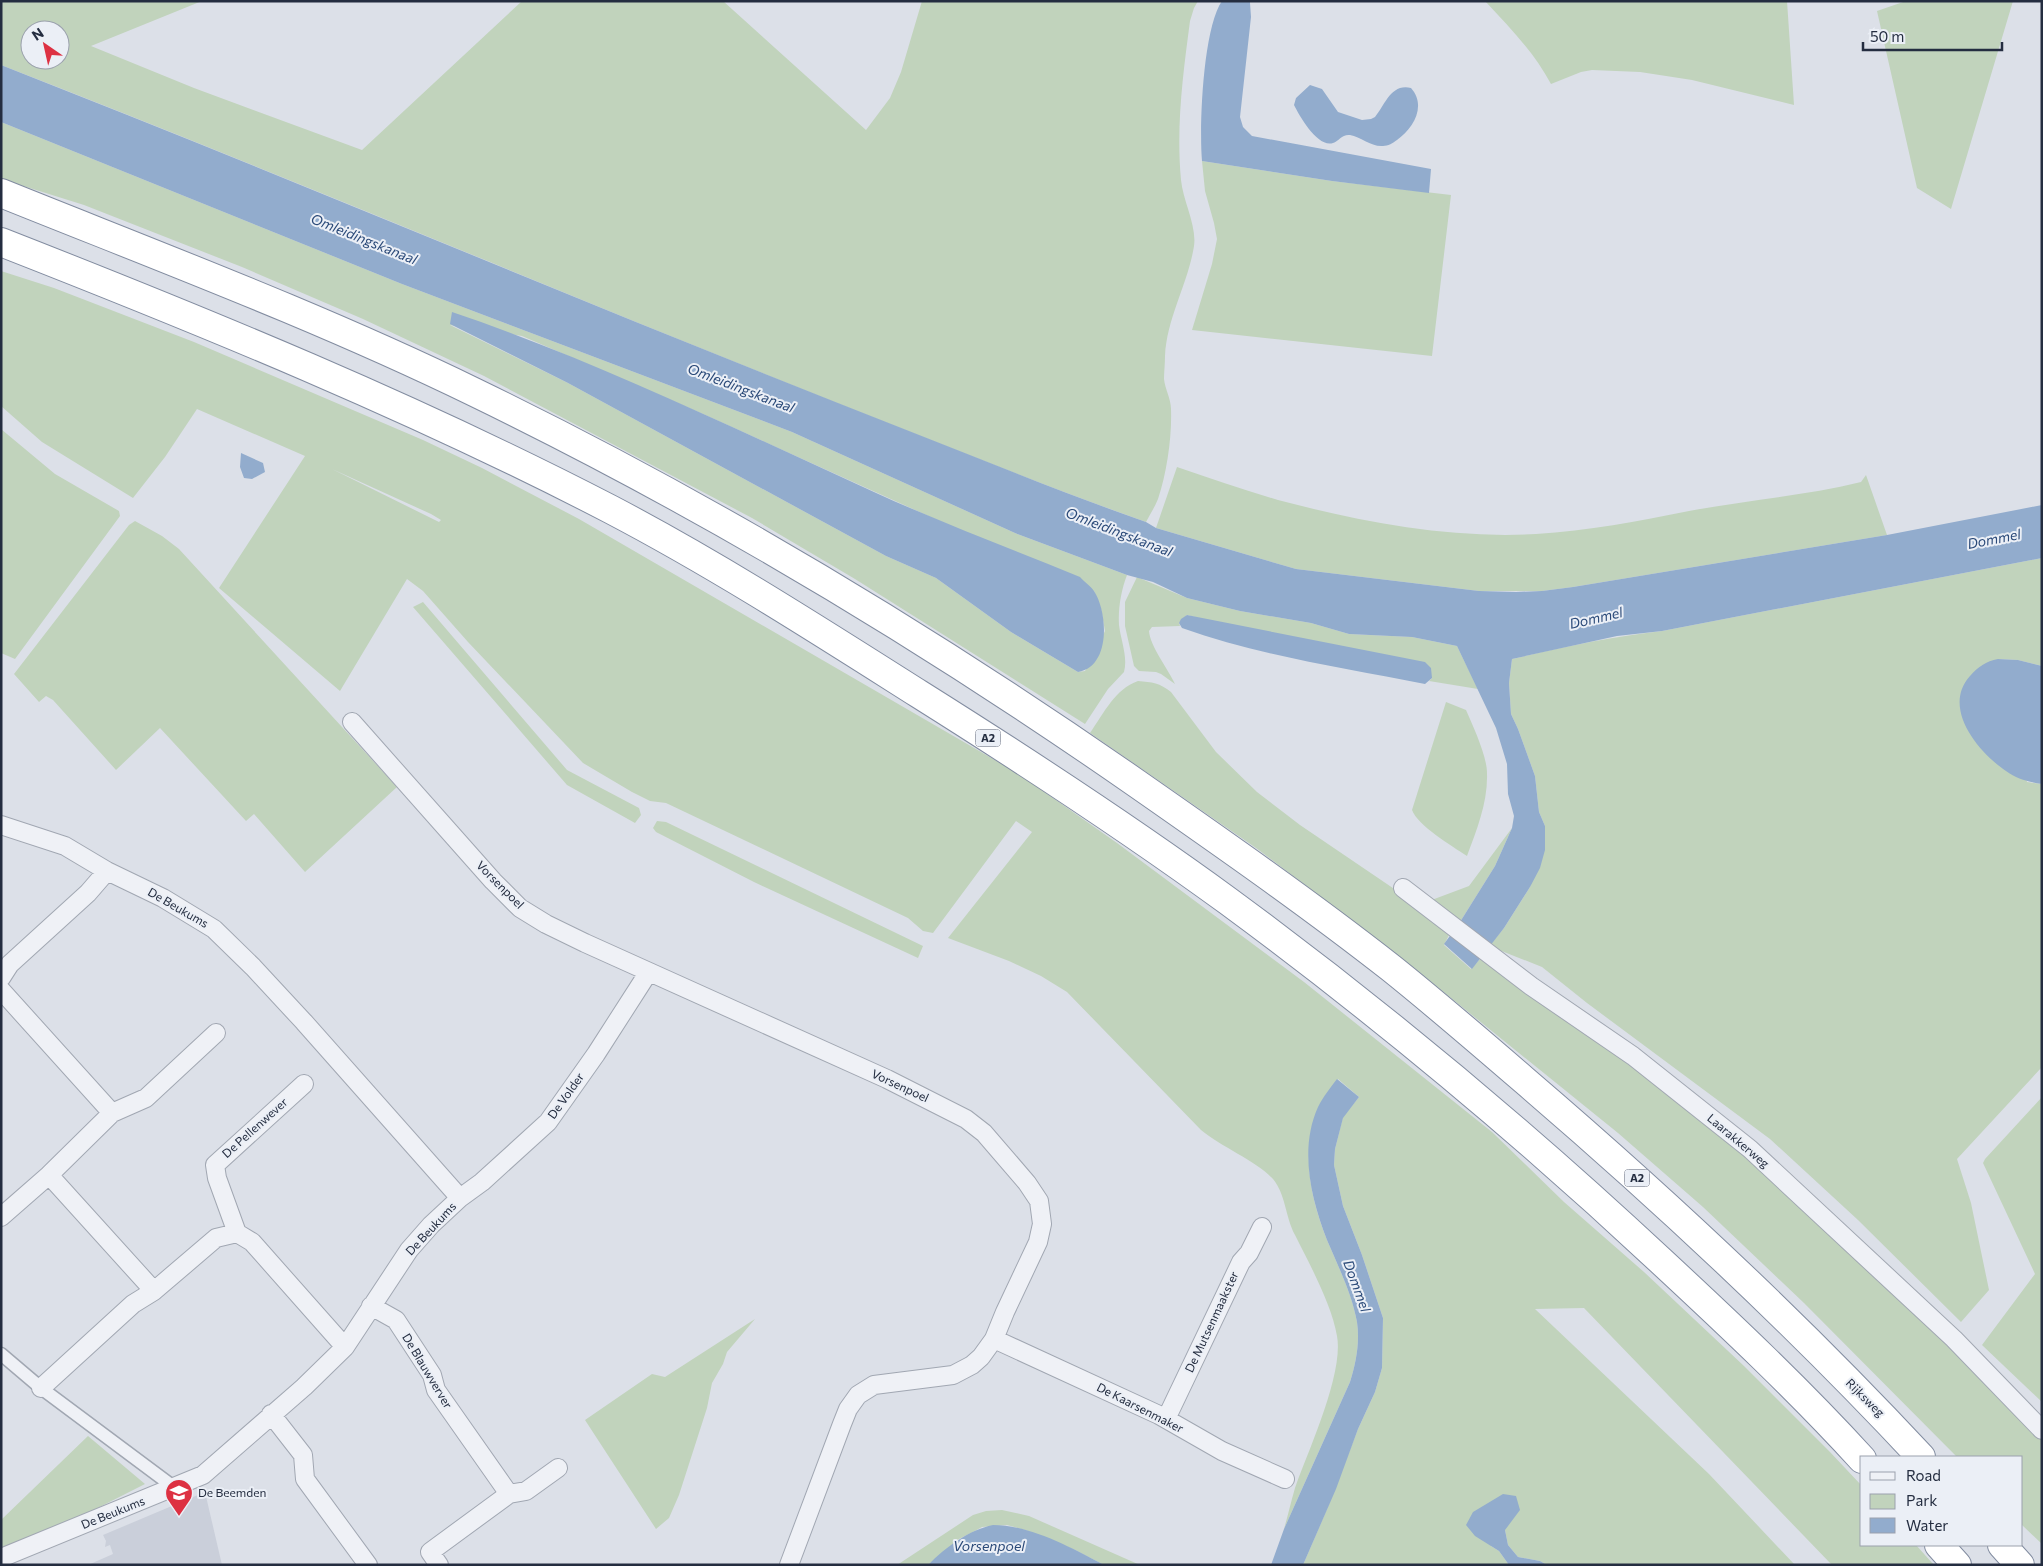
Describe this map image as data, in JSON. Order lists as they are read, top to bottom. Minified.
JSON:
{"streets":{"highway":["A2","Rijksweg"],"street":["Vorsenpoel","De Beukums","De Volder","De Pellenwever","Laarakkerweg","De Mutsenmaakster","De Blauwverver","De Kaarsenmaker"]},"crossings":[["Vorsenpoel","De Volder"],["Vorsenpoel","De Kaarsenmaker"],["De Beukums","De Volder"],["De Beukums","De Blauwverver"],["De Mutsenmaakster","De Kaarsenmaker"]],"water":["Omleidingskanaal","Dommel","Vorsenpoel"],"places":{"school or university":["De Beemden"]},"legend":["Road","Park","Water"],"scale_bar":"50 m","north":"top left"}
